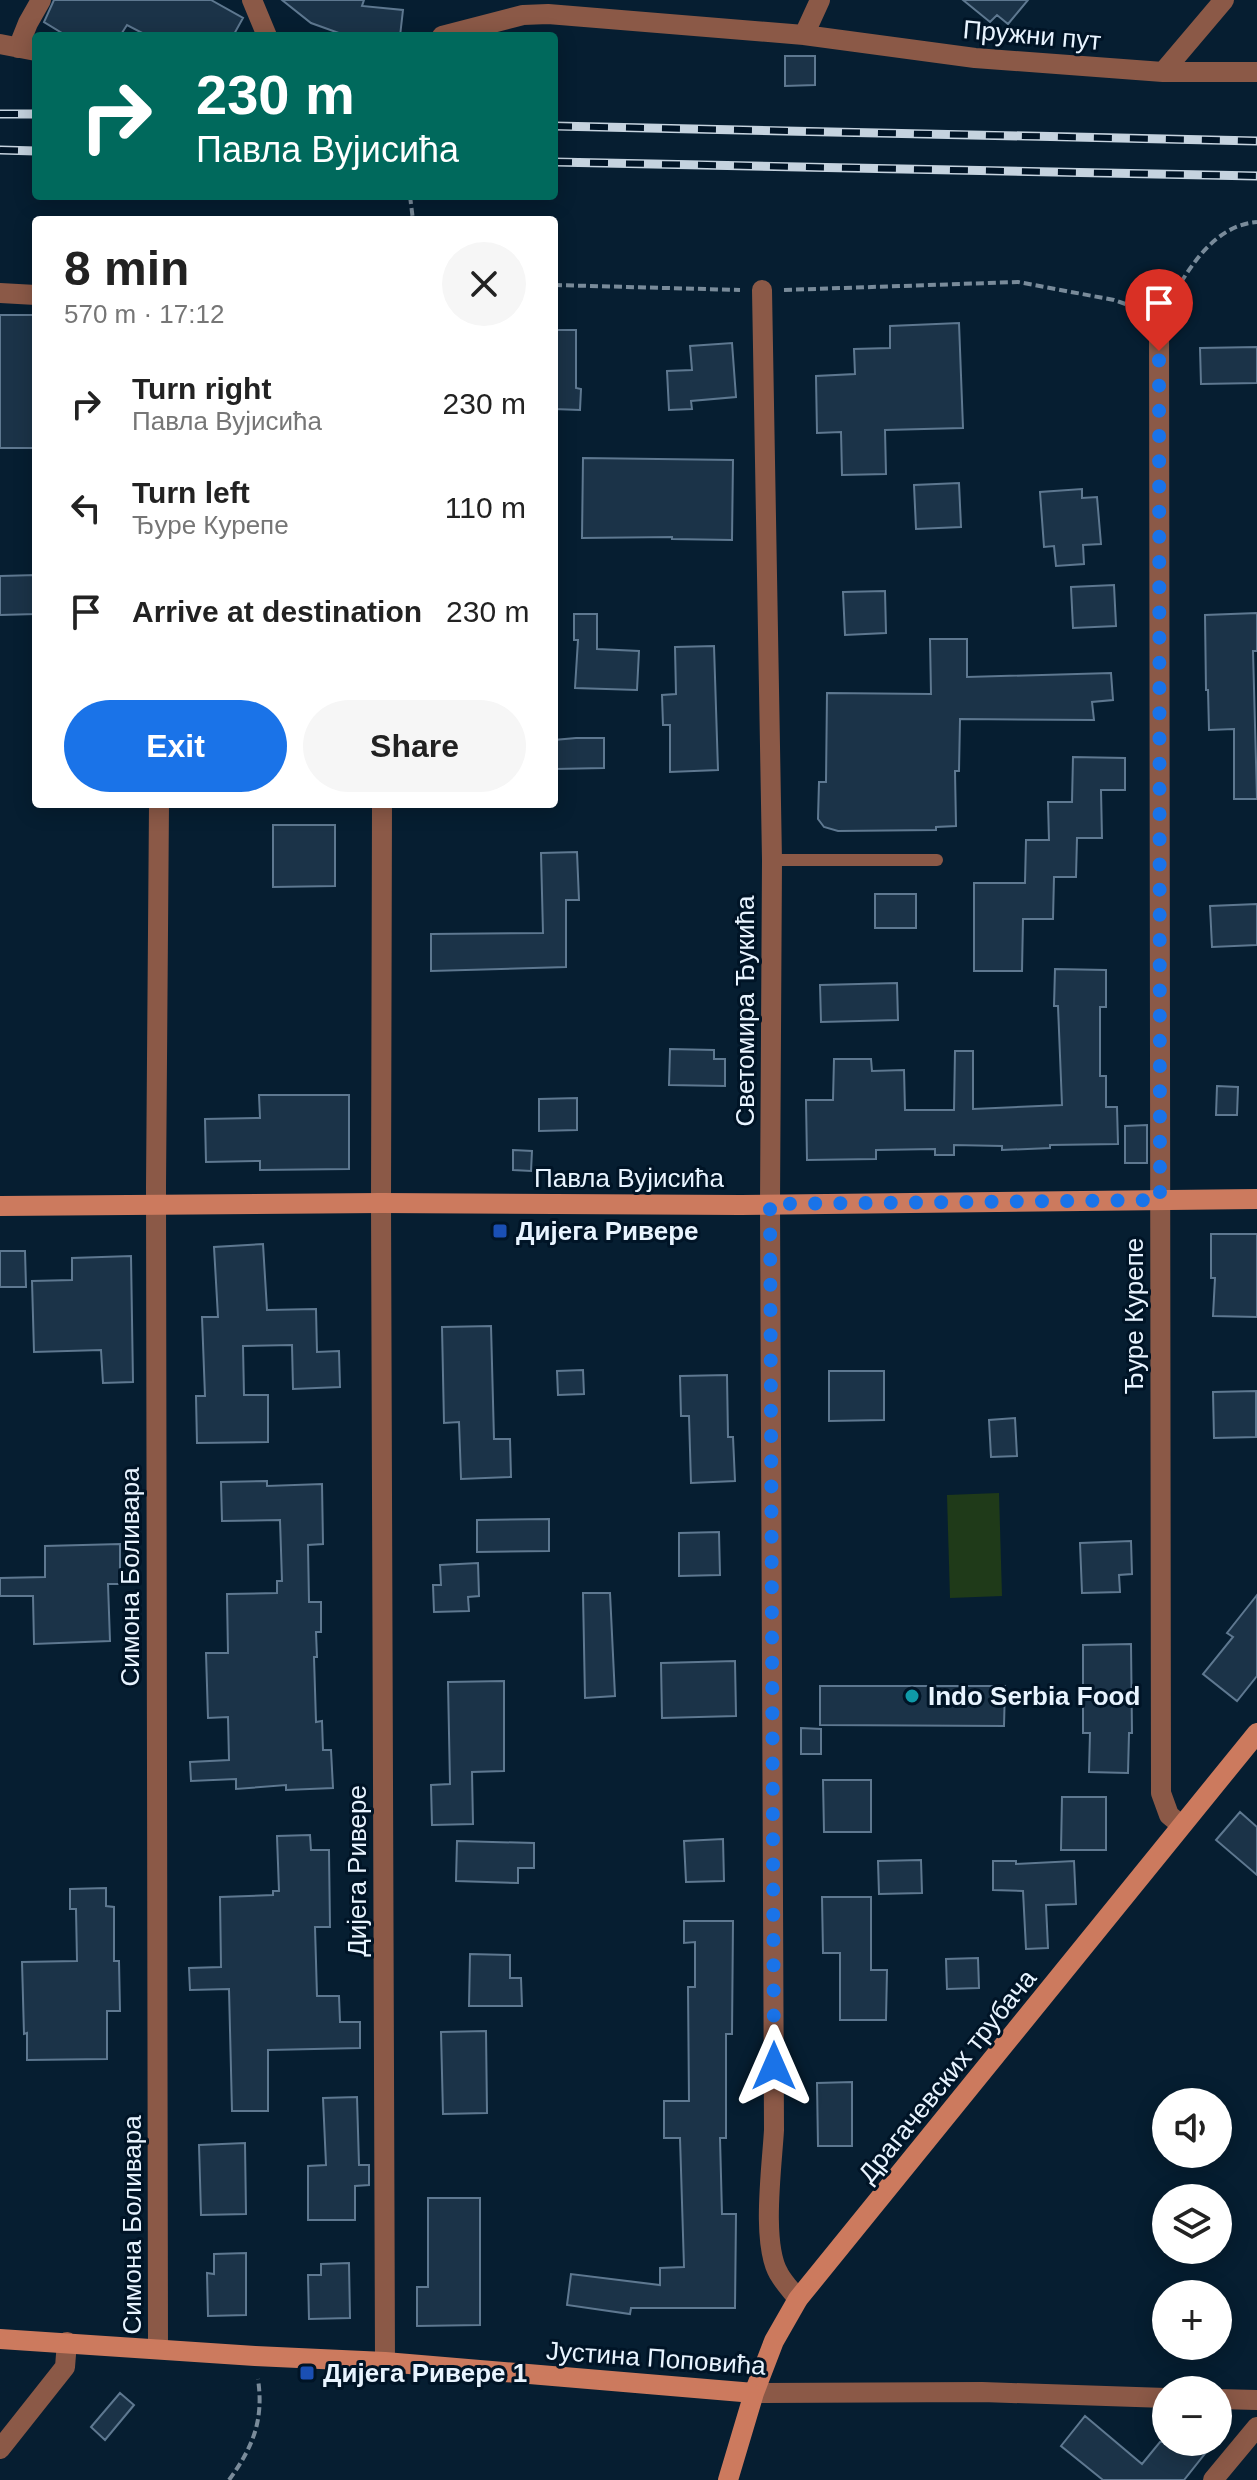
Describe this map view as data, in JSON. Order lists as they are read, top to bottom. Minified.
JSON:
{"streets":{"street":["Пружни пут","Светомира Ђукића","Павла Вујисића","Ђуре Курепе","Симона Боливара","Дијега Ривере","Драгачевских трубача","Јустина Поповића"]},"crossings":[["Светомира Ђукића","Павла Вујисића"],["Светомира Ђукића","Драгачевских трубача"],["Павла Вујисића","Ђуре Курепе"],["Павла Вујисића","Симона Боливара"],["Павла Вујисића","Дијега Ривере"],["Ђуре Курепе","Драгачевских трубача"],["Симона Боливара","Јустина Поповића"],["Дијега Ривере","Јустина Поповића"],["Драгачевских трубача","Јустина Поповића"]],"places":{"transit":["Дијега Ривере","Дијега Ривере 1"],"other":["Indo Serbia Food"]},"page":{"turn":["230 m","Павла Вујисића"],"heading":["8 min","570 m · 17:12"],"list":[{"name":"Turn right","note":"Павла Вујисића","value":"230 m"},{"name":"Turn left","note":"Ђуре Курепе","value":"110 m"},{"name":"Arrive at destination","value":"230 m"}],"buttons":["Exit","Share"],"map_buttons":["+","−"]}}
